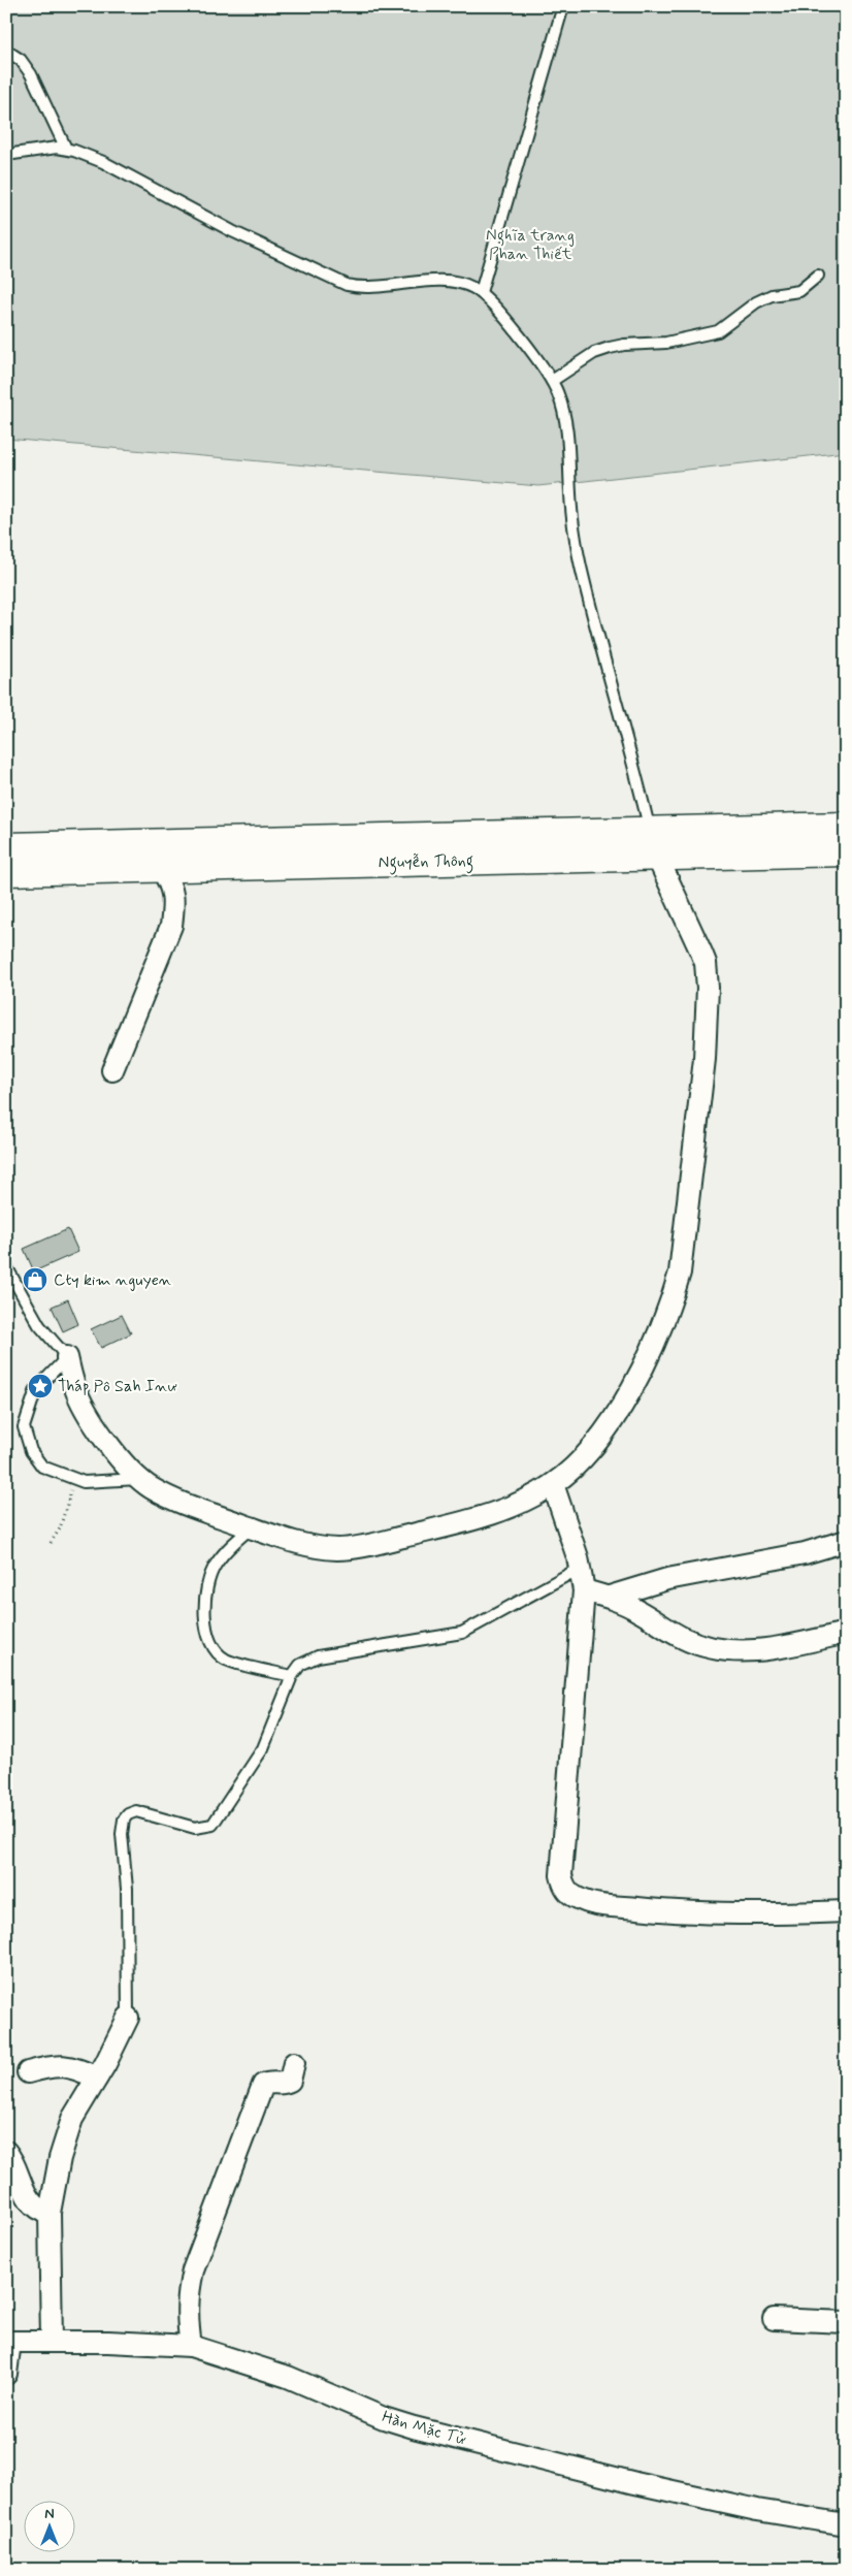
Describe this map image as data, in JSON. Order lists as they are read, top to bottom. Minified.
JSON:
{"streets":{"main road":["Nguyễn Thông"],"street":["Hàn Mặc Tử"]},"parks":["Nghĩa trang Phan Thiết"],"places":{"shop":["Cty kim nguyen"],"place":["Tháp Pô Sah Inư"]},"north":"top"}
